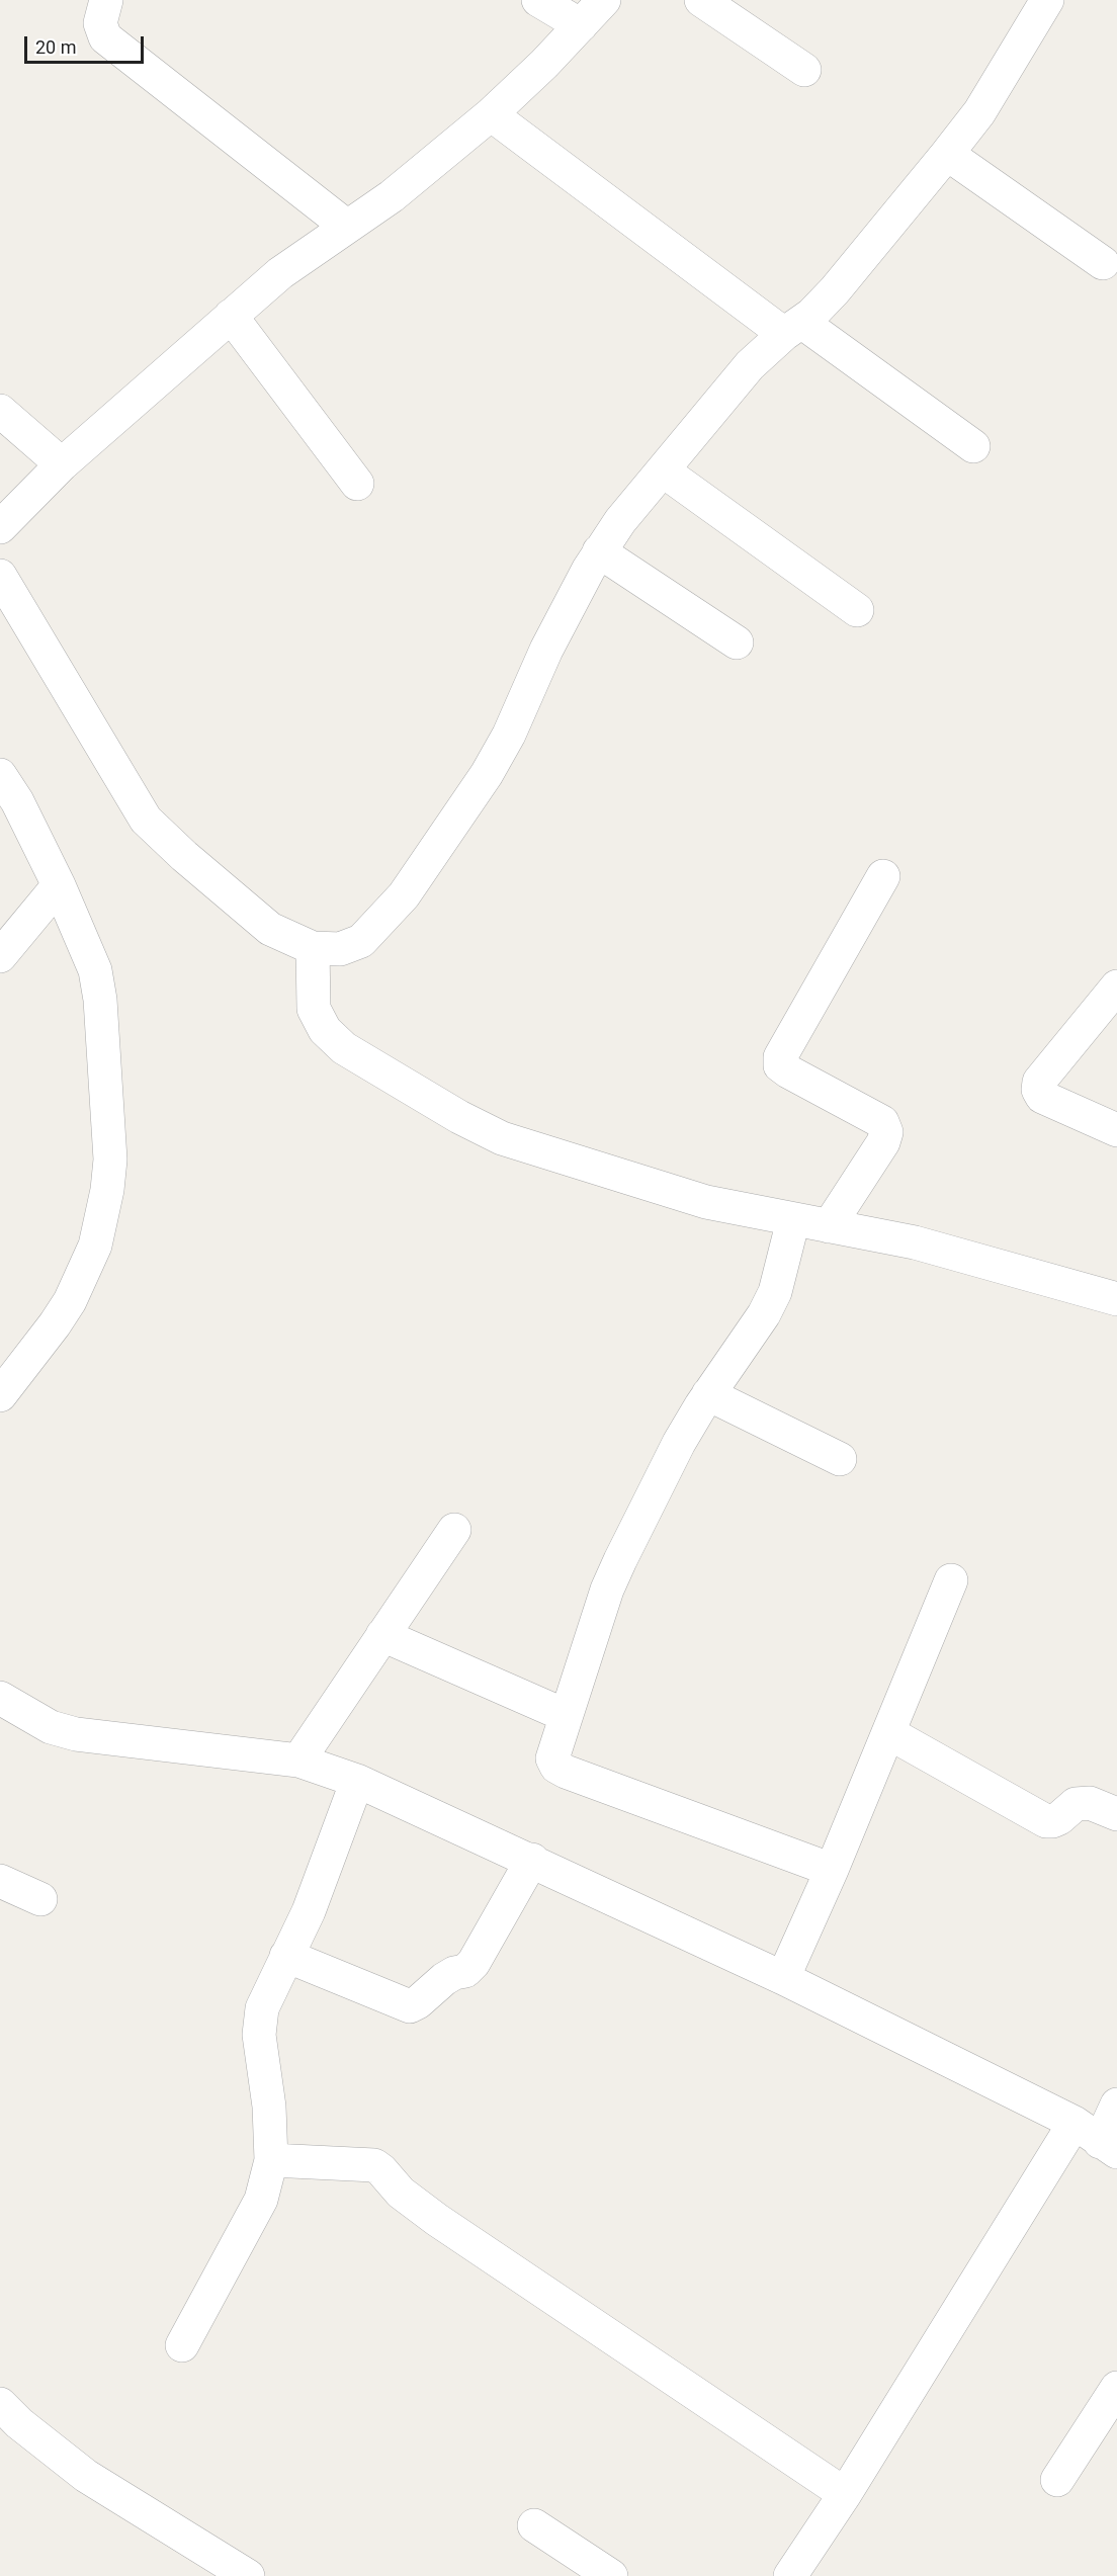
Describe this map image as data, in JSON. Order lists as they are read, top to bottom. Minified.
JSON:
{"scale_bar":"20 m"}
